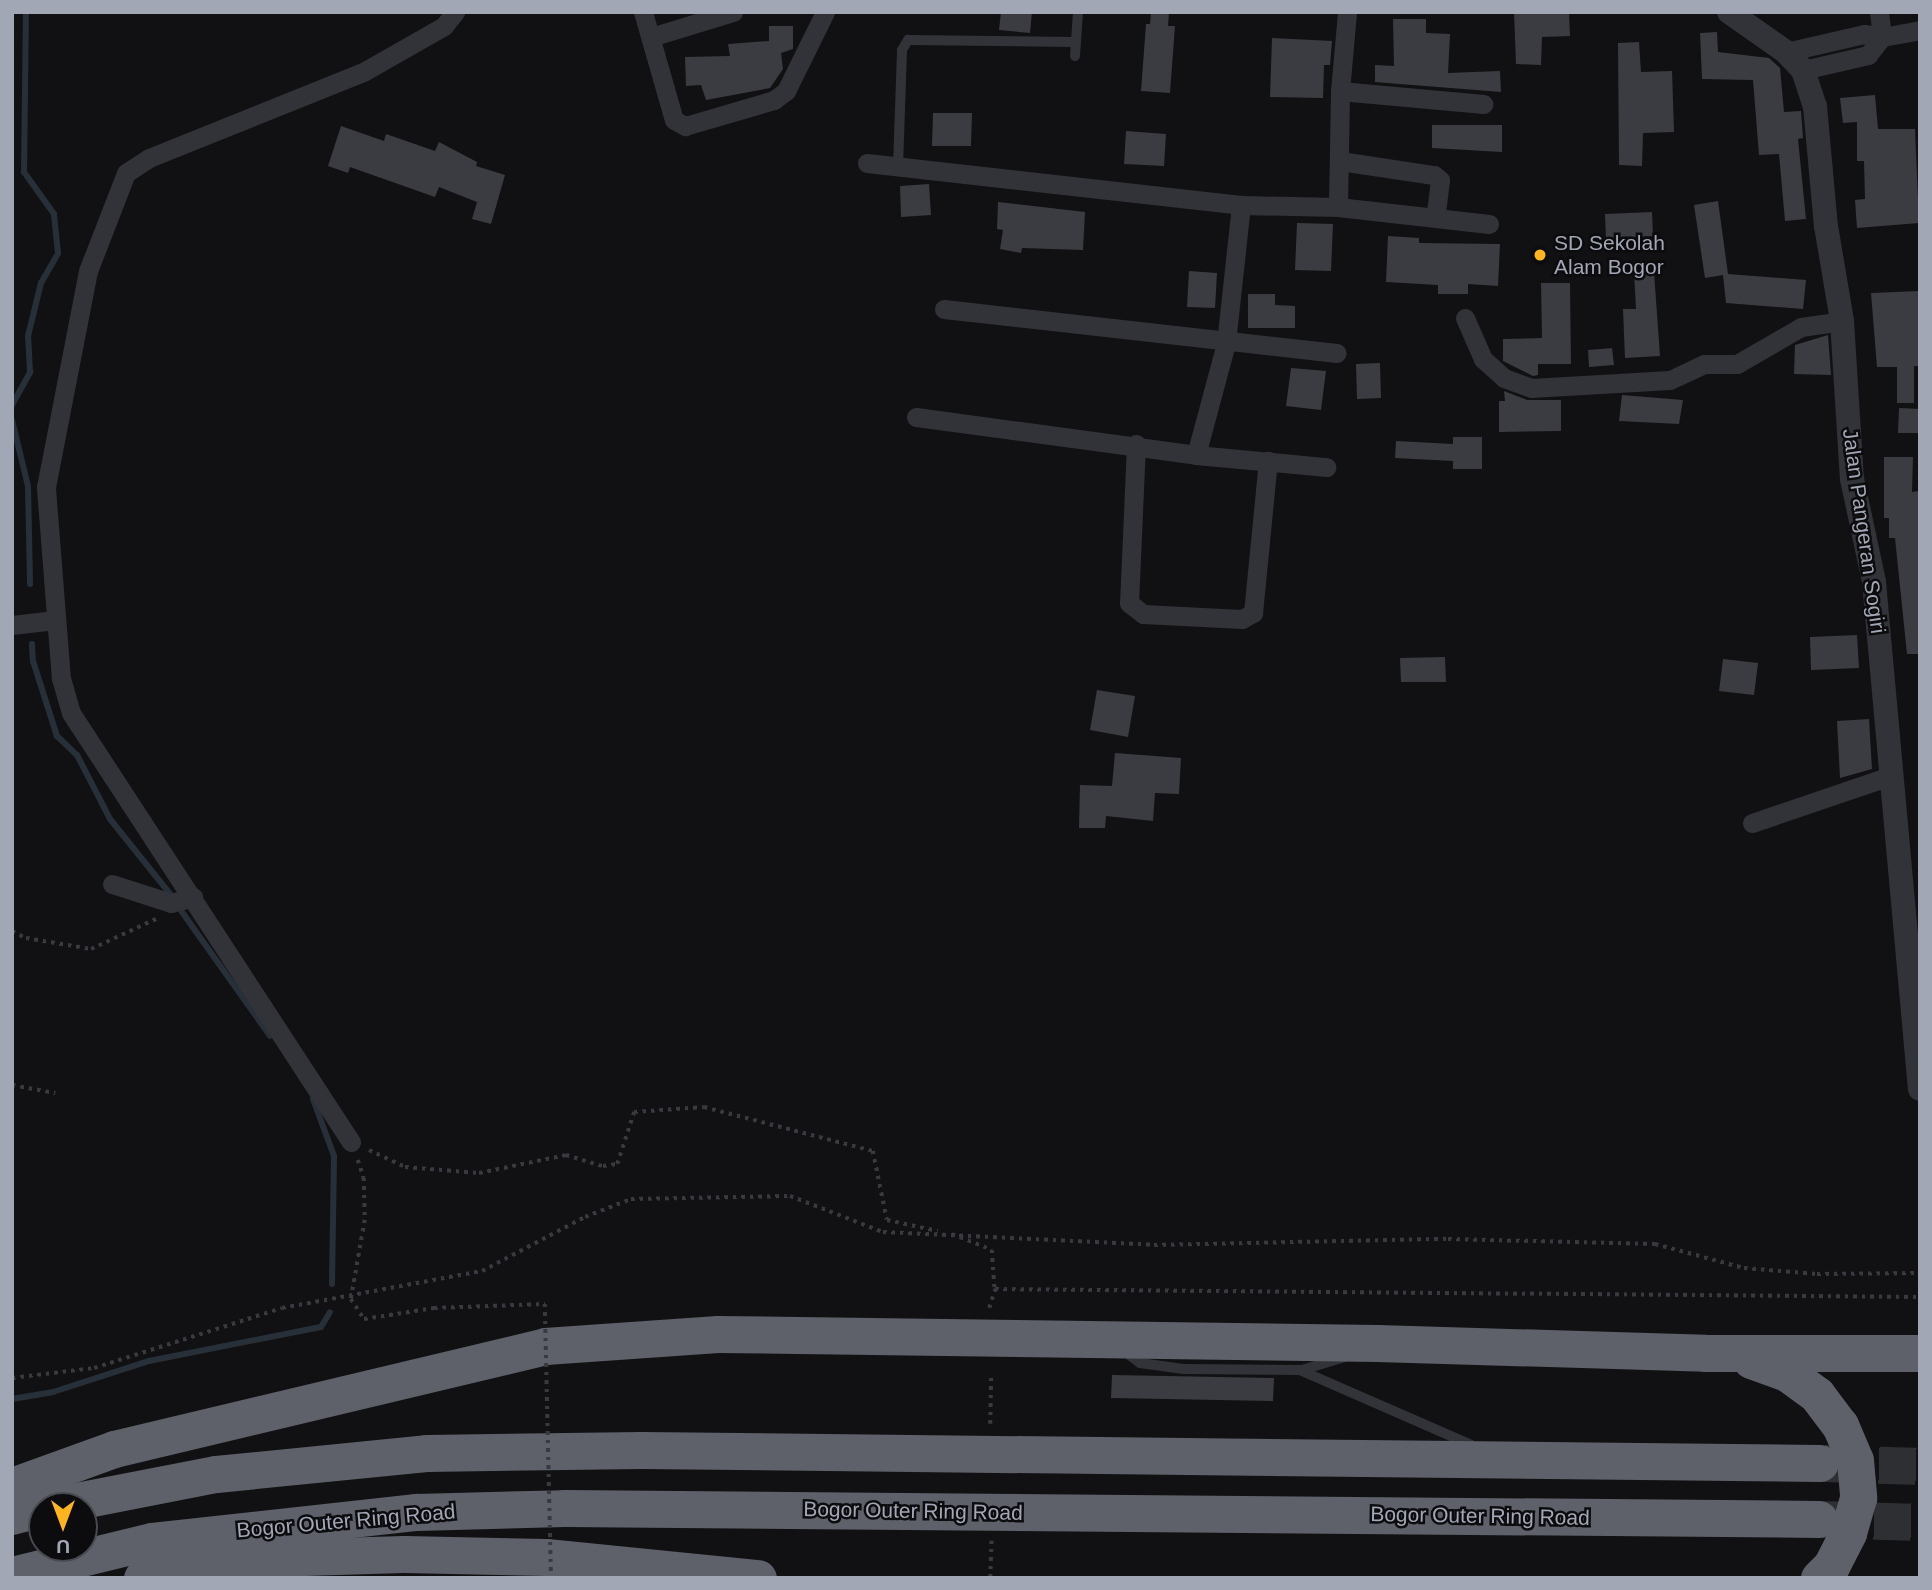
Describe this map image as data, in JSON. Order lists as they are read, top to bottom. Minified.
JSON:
{"streets":{"highway":["Bogor Outer Ring Road"],"street":["Jalan Pangeran Sogiri"]},"places":["SD Sekolah Alam Bogor"],"north":"bottom"}
